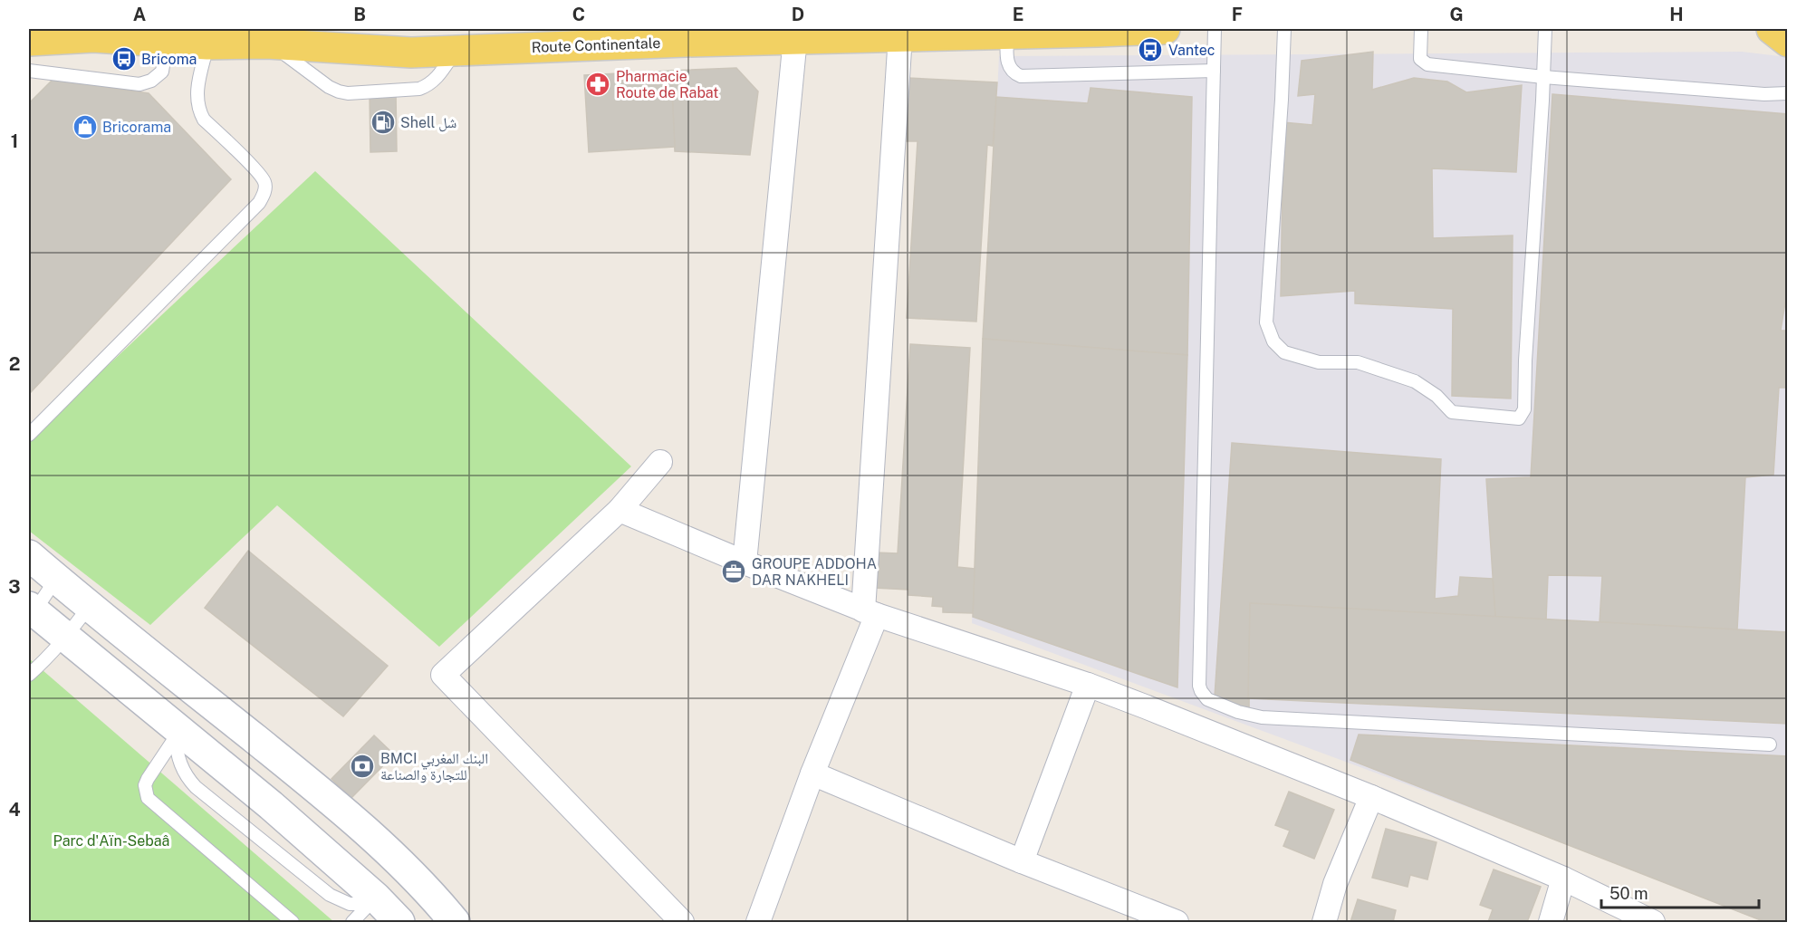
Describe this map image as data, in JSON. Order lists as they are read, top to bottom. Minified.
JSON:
{"streets":{"main road":["Route Continentale"]},"parks":["Parc d'Aïn-Sebaâ"],"places":{"bus stop":["Vantec","Bricoma"],"pharmacy":["Pharmacie Route de Rabat"],"fuel station":["Shell شل"],"shop":["Bricorama"],"office":["GROUPE ADDOHA DAR NAKHELI"],"bank":["BMCI البنك المغربي للتجارة والصناعة"]},"scale_bar":"50 m","grid":{"columns":["A","B","C","D","E","F","G","H"],"rows":["1","2","3","4"]}}
